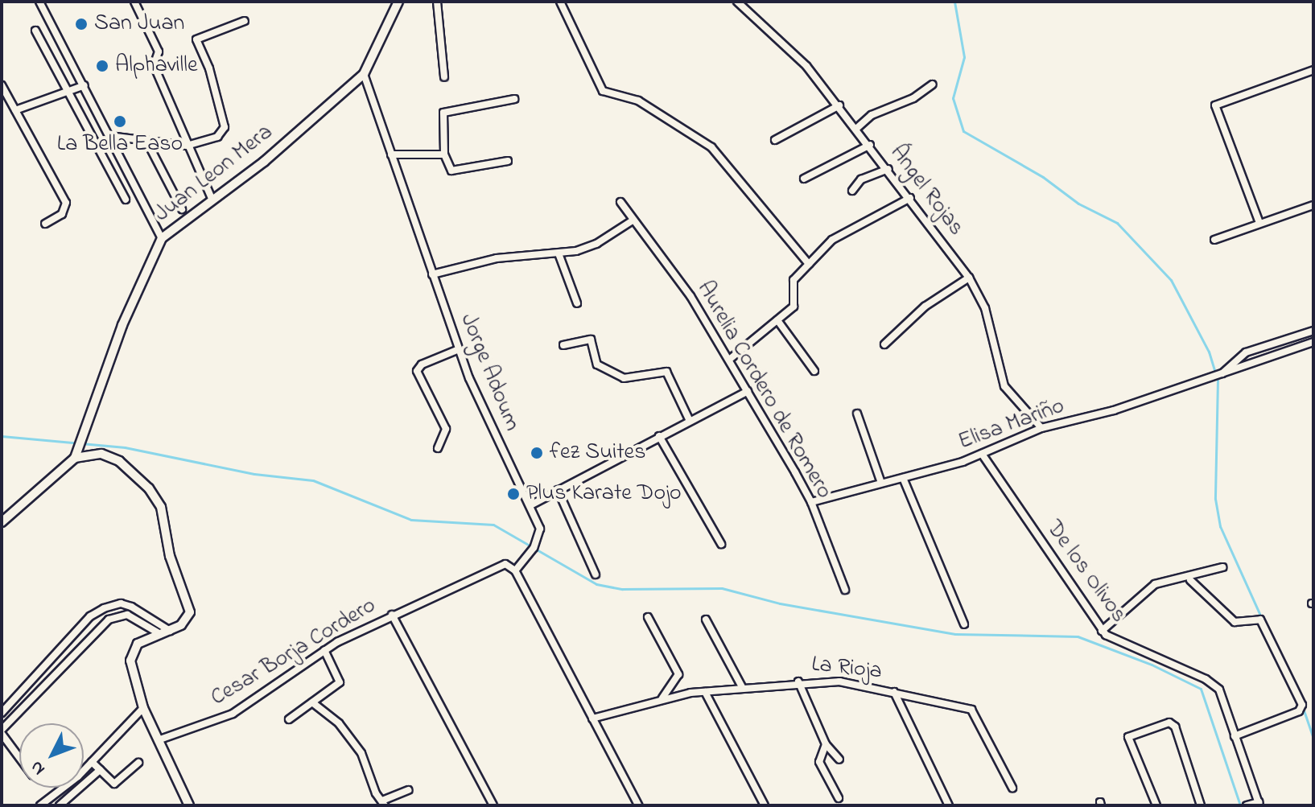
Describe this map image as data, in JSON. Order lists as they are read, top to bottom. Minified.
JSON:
{"streets":{"street":["Juan Leon Mera","Ángel Rojas","Jorge Adoum","Aurelia Cordero de Romero","Elisa Mariño","De los Olivos","Cesar Borja Cordero","La Rioja"]},"crossings":[["Juan Leon Mera","Jorge Adoum"],["Ángel Rojas","Elisa Mariño"],["Jorge Adoum","Cesar Borja Cordero"],["Aurelia Cordero de Romero","Elisa Mariño"],["Elisa Mariño","De los Olivos"]],"places":["San Juan","Alphaville","La Bella Easo","fez Suites","Plus Karate Dojo"],"north":"bottom left"}
